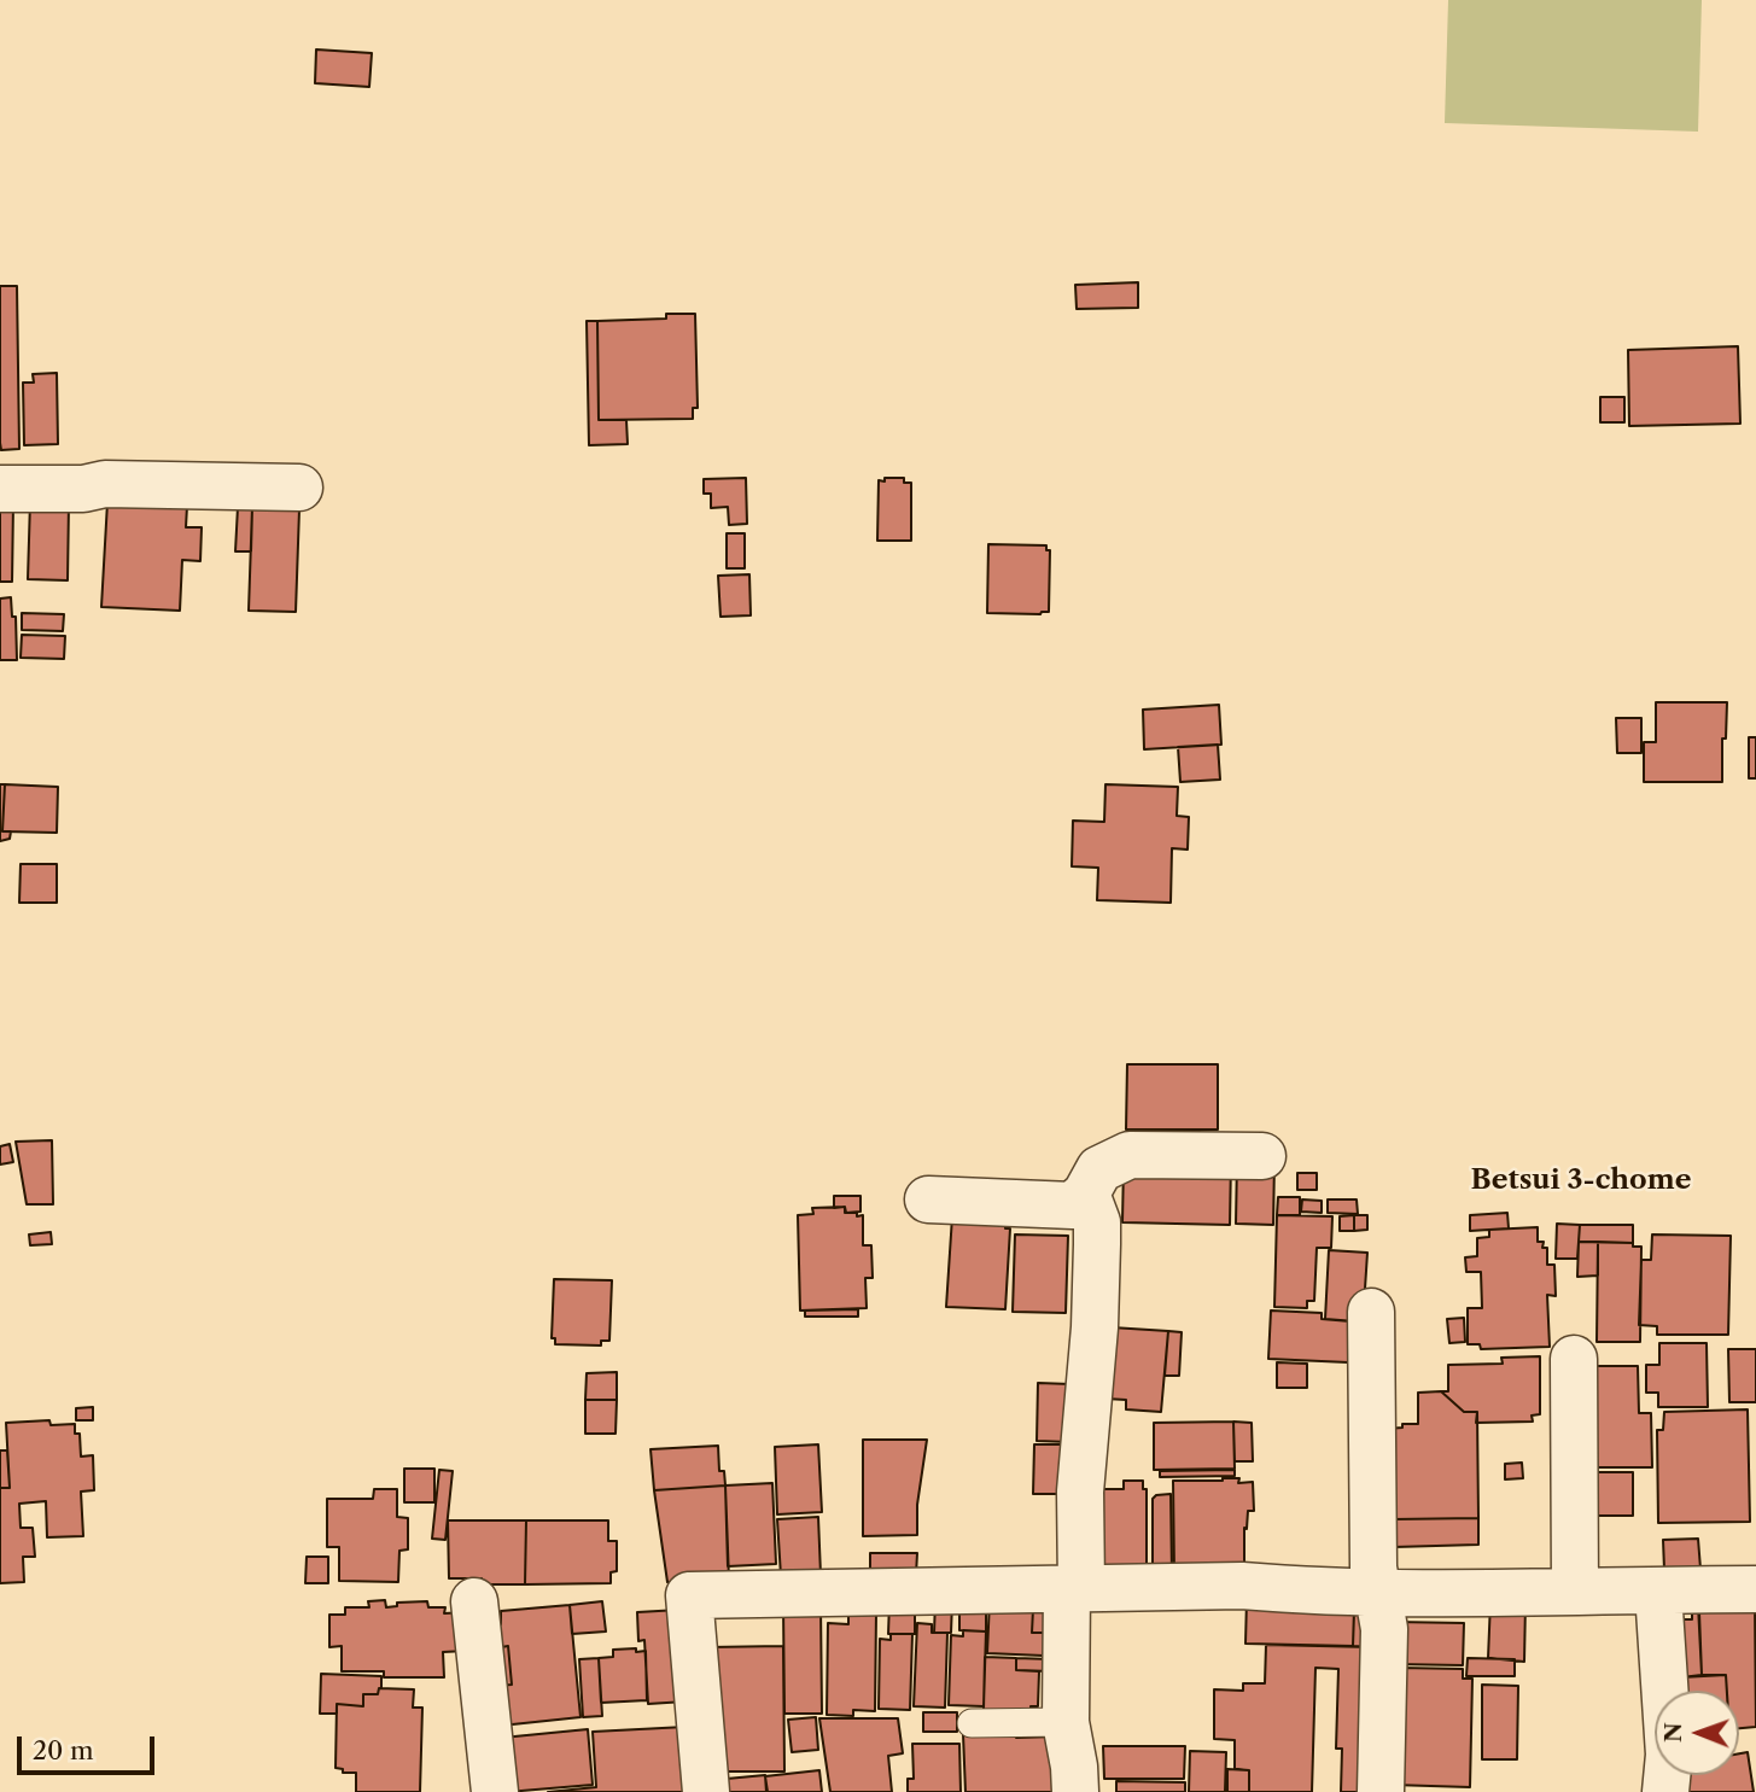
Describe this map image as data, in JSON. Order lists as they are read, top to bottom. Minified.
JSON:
{"districts":["Betsui 3-chome"],"scale_bar":"20 m","north":"left"}
